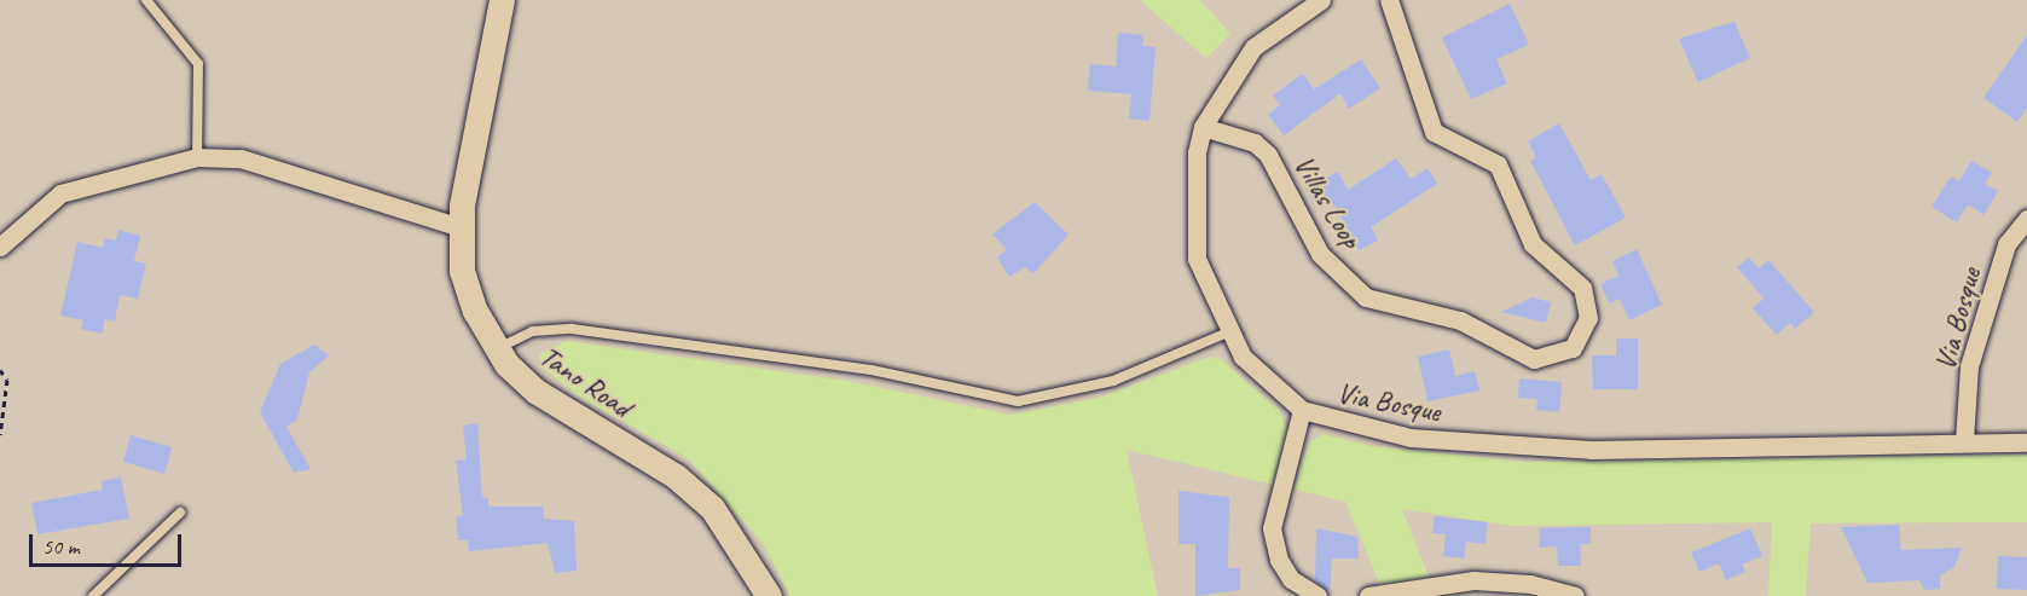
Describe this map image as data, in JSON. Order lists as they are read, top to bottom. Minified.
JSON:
{"streets":{"street":["Villas Loop","Via Bosque","Tano Road"]},"crossings":[["Villas Loop","Via Bosque"]],"scale_bar":"50 m"}
